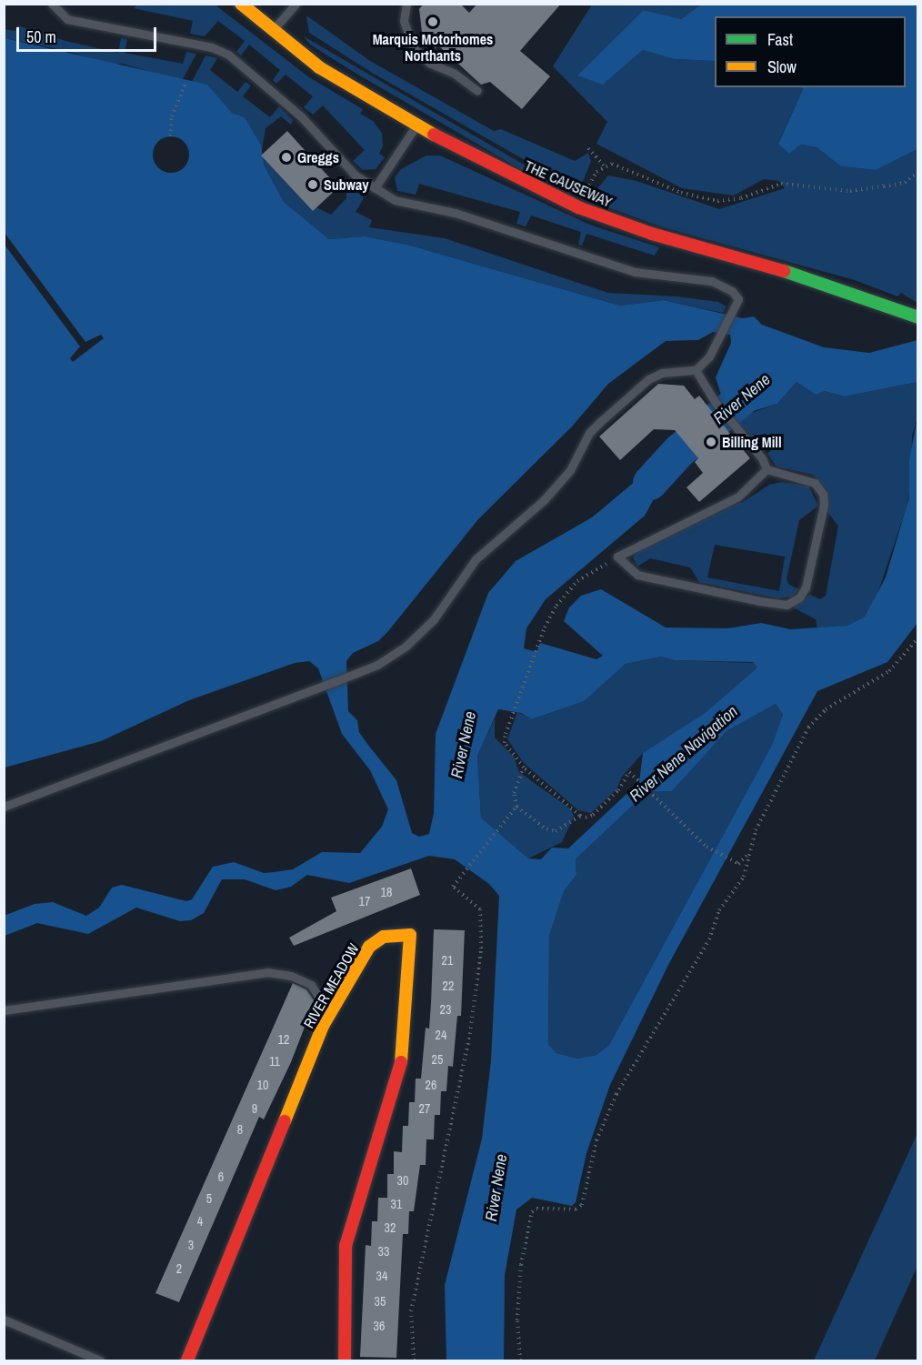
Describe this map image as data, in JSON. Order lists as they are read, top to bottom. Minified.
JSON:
{"streets":{"street":["THE CAUSEWAY","RIVER MEADOW"]},"water":["River Nene","River Nene Navigation"],"places":["Marquis Motorhomes Northants","Greggs","Subway","Billing Mill"],"house_numbers":["18","17","21","22","23","24","12","25","11","10","26","9","27","8","6","30","5","31","4","32","3","33","2","34","35","36"],"legend":["Fast","Slow"],"scale_bar":"50 m"}
